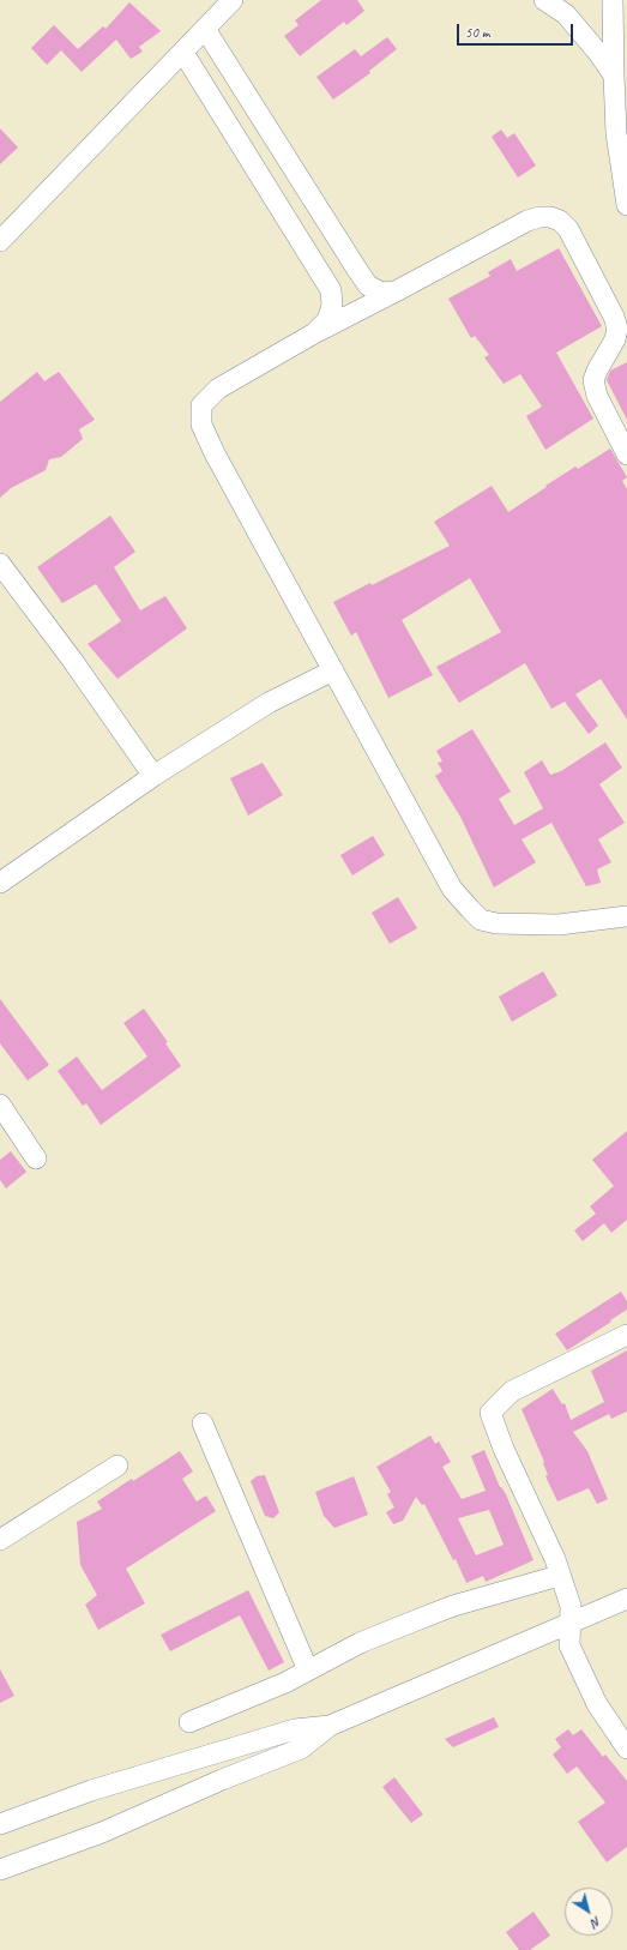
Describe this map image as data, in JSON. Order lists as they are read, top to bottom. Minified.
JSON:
{"scale_bar":"50 m","north":"bottom right"}
